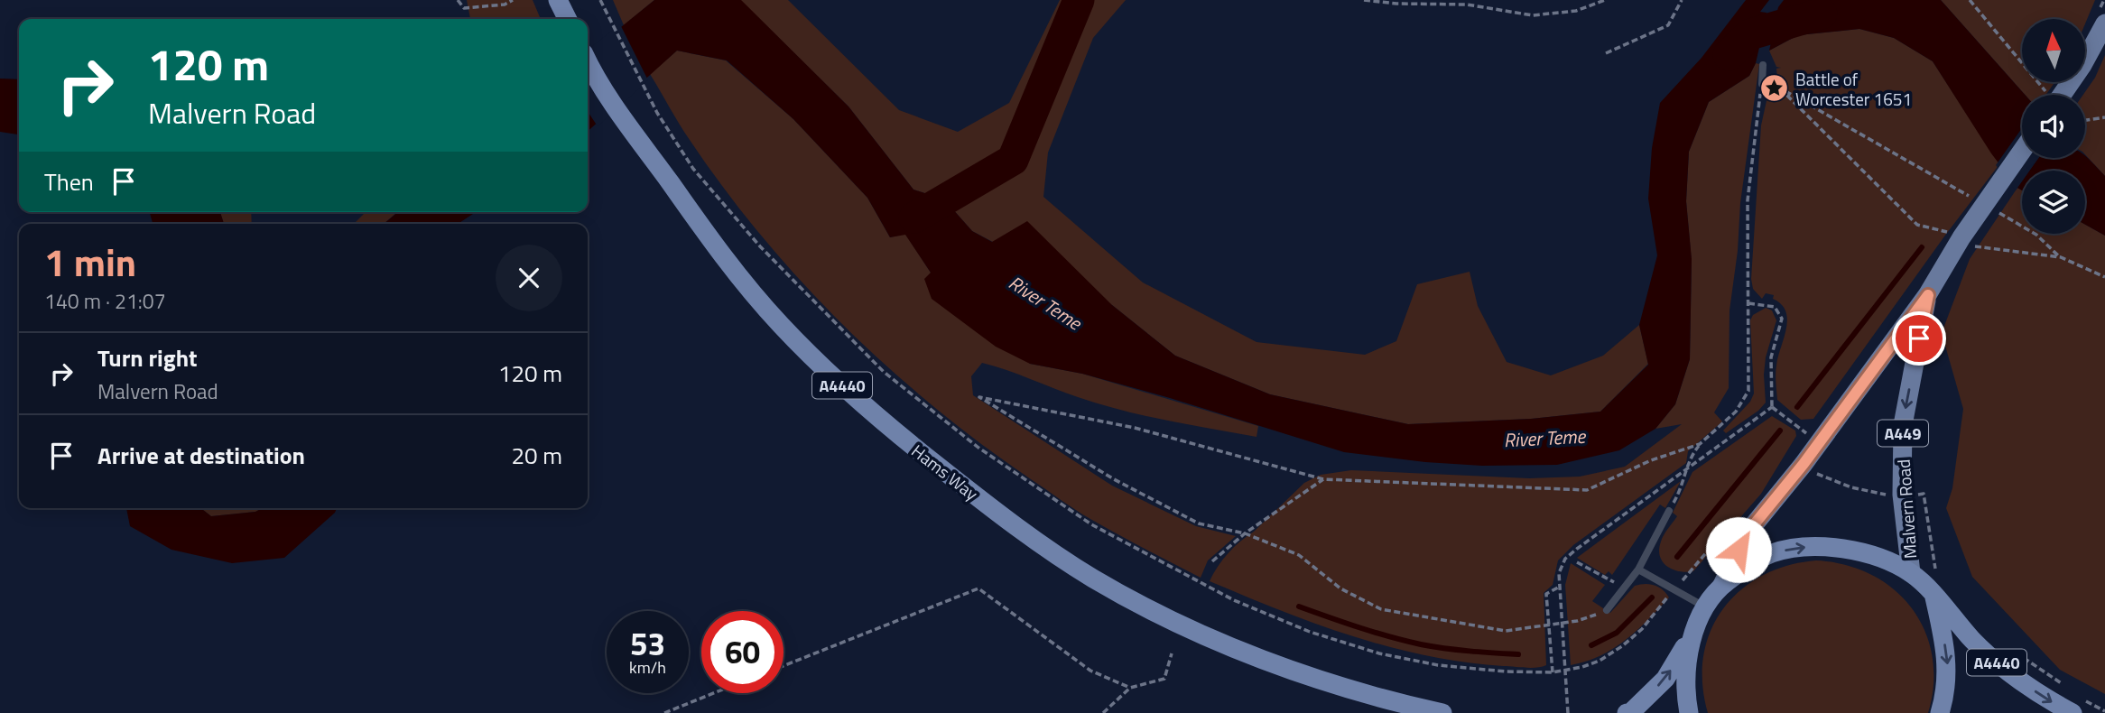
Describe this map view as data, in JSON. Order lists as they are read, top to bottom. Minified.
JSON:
{"streets":{"highway":["A4440","Hams Way"],"main road":["A449","Malvern Road"]},"water":["River Teme"],"places":{"place":["Battle of Worcester 1651"]},"north":"top","page":{"turn":["120 m","Malvern Road"],"then":"Then","heading":["1 min","140 m · 21:07"],"list":[{"name":"Turn right","note":"Malvern Road","value":"120 m"},{"name":"Arrive at destination","value":"20 m"}],"speed":"53 km/h","limit":"60"}}
